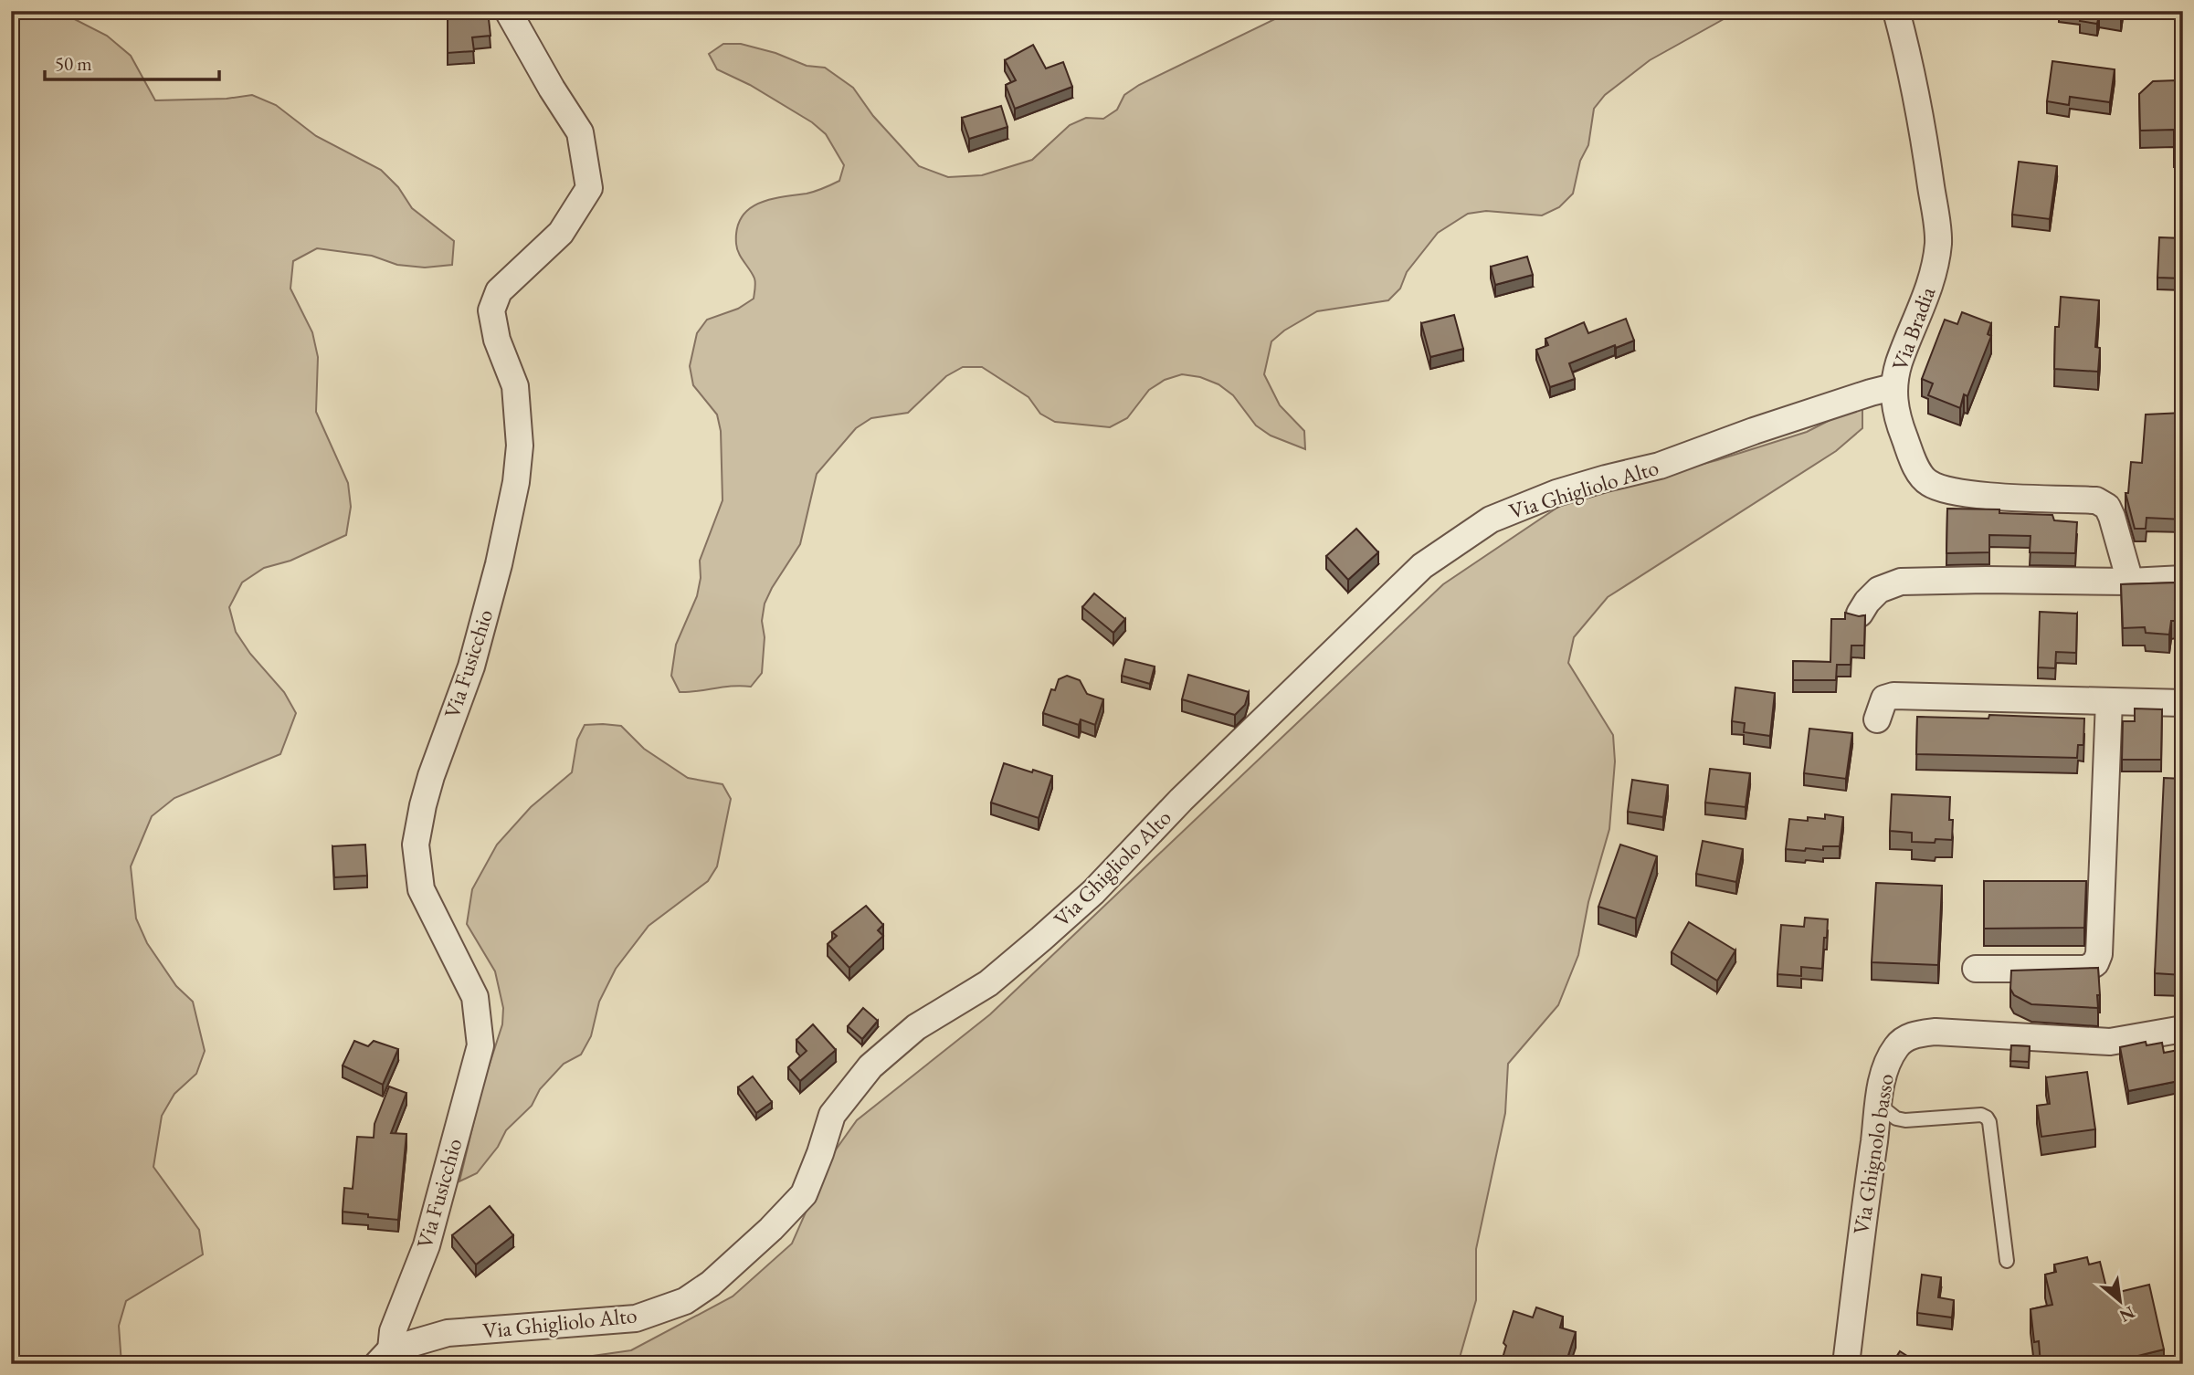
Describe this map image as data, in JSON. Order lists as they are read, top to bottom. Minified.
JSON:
{"streets":{"street":["Via Bradia","Via Ghigliolo Alto","Via Fusicchio","Via Ghignolo basso"]},"crossings":[["Via Bradia","Via Ghigliolo Alto"],["Via Ghigliolo Alto","Via Fusicchio"]],"scale_bar":"50 m","north":"bottom right"}
